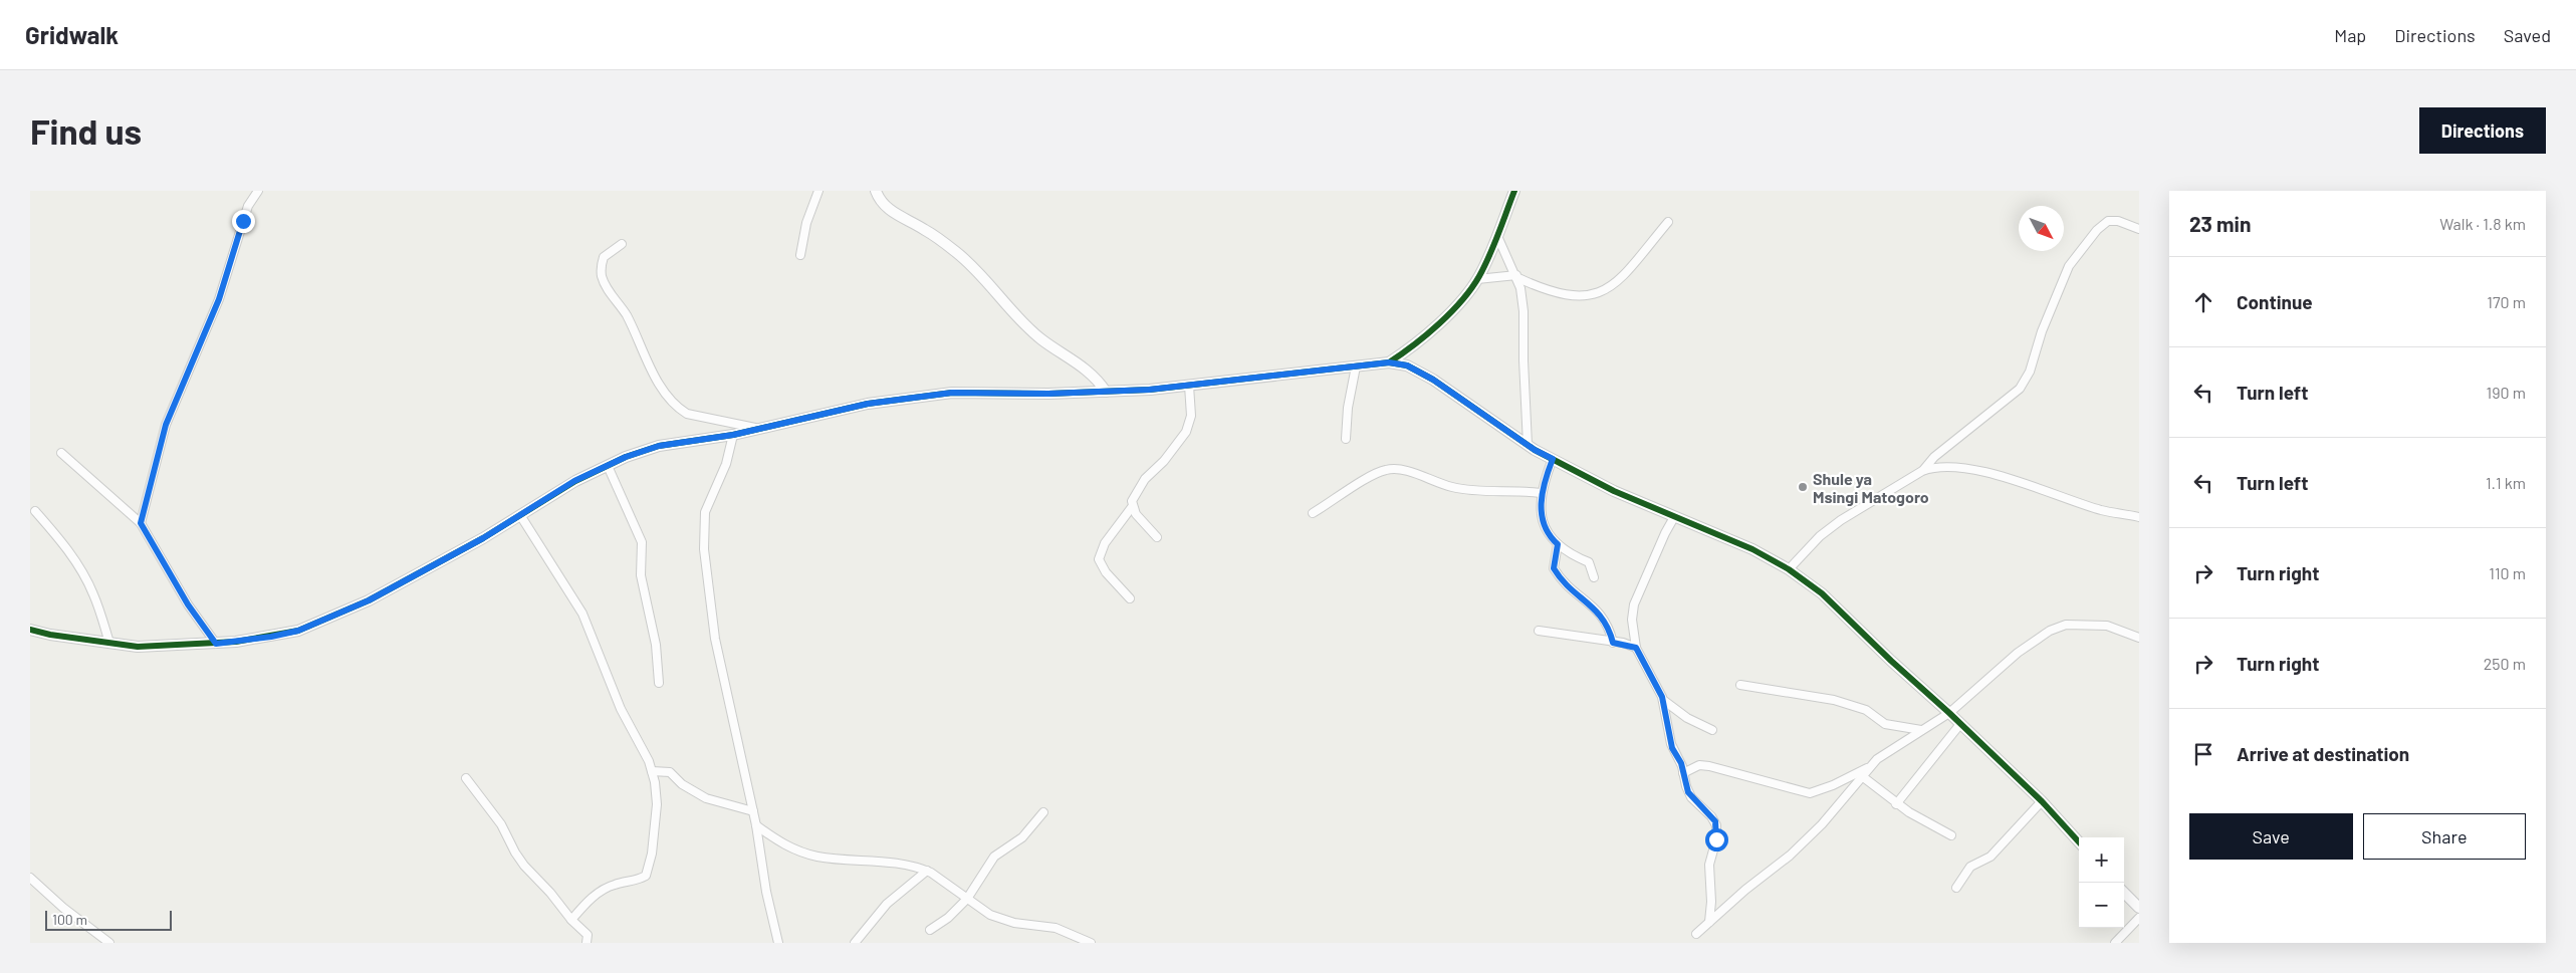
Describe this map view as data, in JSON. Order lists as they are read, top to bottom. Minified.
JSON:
{"places":["Shule ya Msingi Matogoro"],"scale_bar":"100 m","north":"bottom right","page":{"header":"Gridwalk","nav":["Map","Directions","Saved"],"buttons":["Directions",["Save","Share"]],"title":"Find us","heading":["23 min","Walk · 1.8 km"],"list":[["Continue","170 m"],["Turn left","190 m"],["Turn left","1.1 km"],["Turn right","110 m"],["Turn right","250 m"],"Arrive at destination"],"map_buttons":["+","−"],"scale":"100 m"}}
